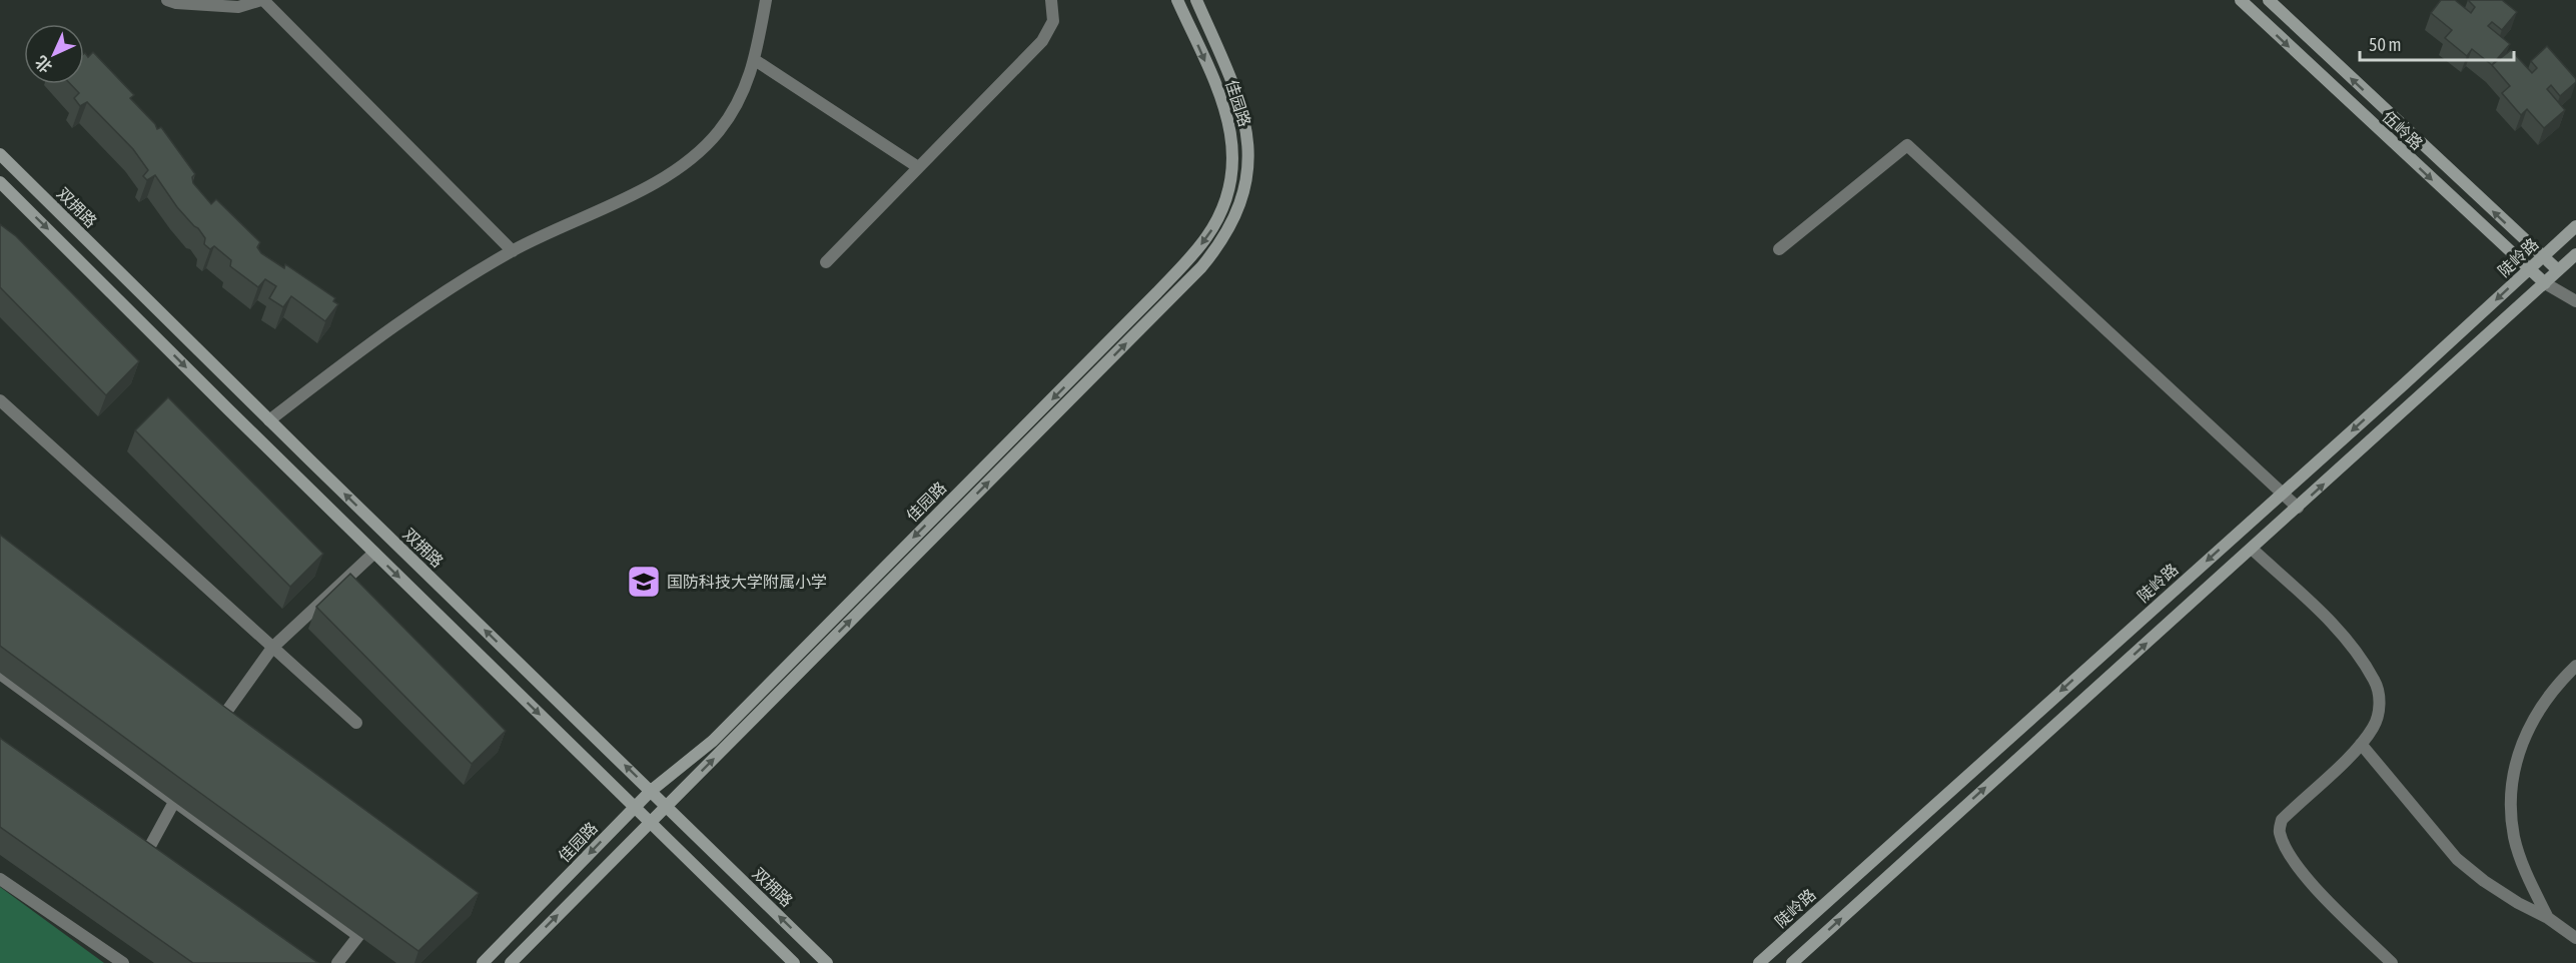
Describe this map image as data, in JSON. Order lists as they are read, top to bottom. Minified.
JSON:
{"streets":{"main road":["佳园路","伍岭路","双拥路","陡岭路"]},"crossings":[["佳园路","双拥路"],["伍岭路","陡岭路"]],"places":{"school or university":["国防科技大学附属小学"]},"scale_bar":"50 m","north":"bottom left"}
